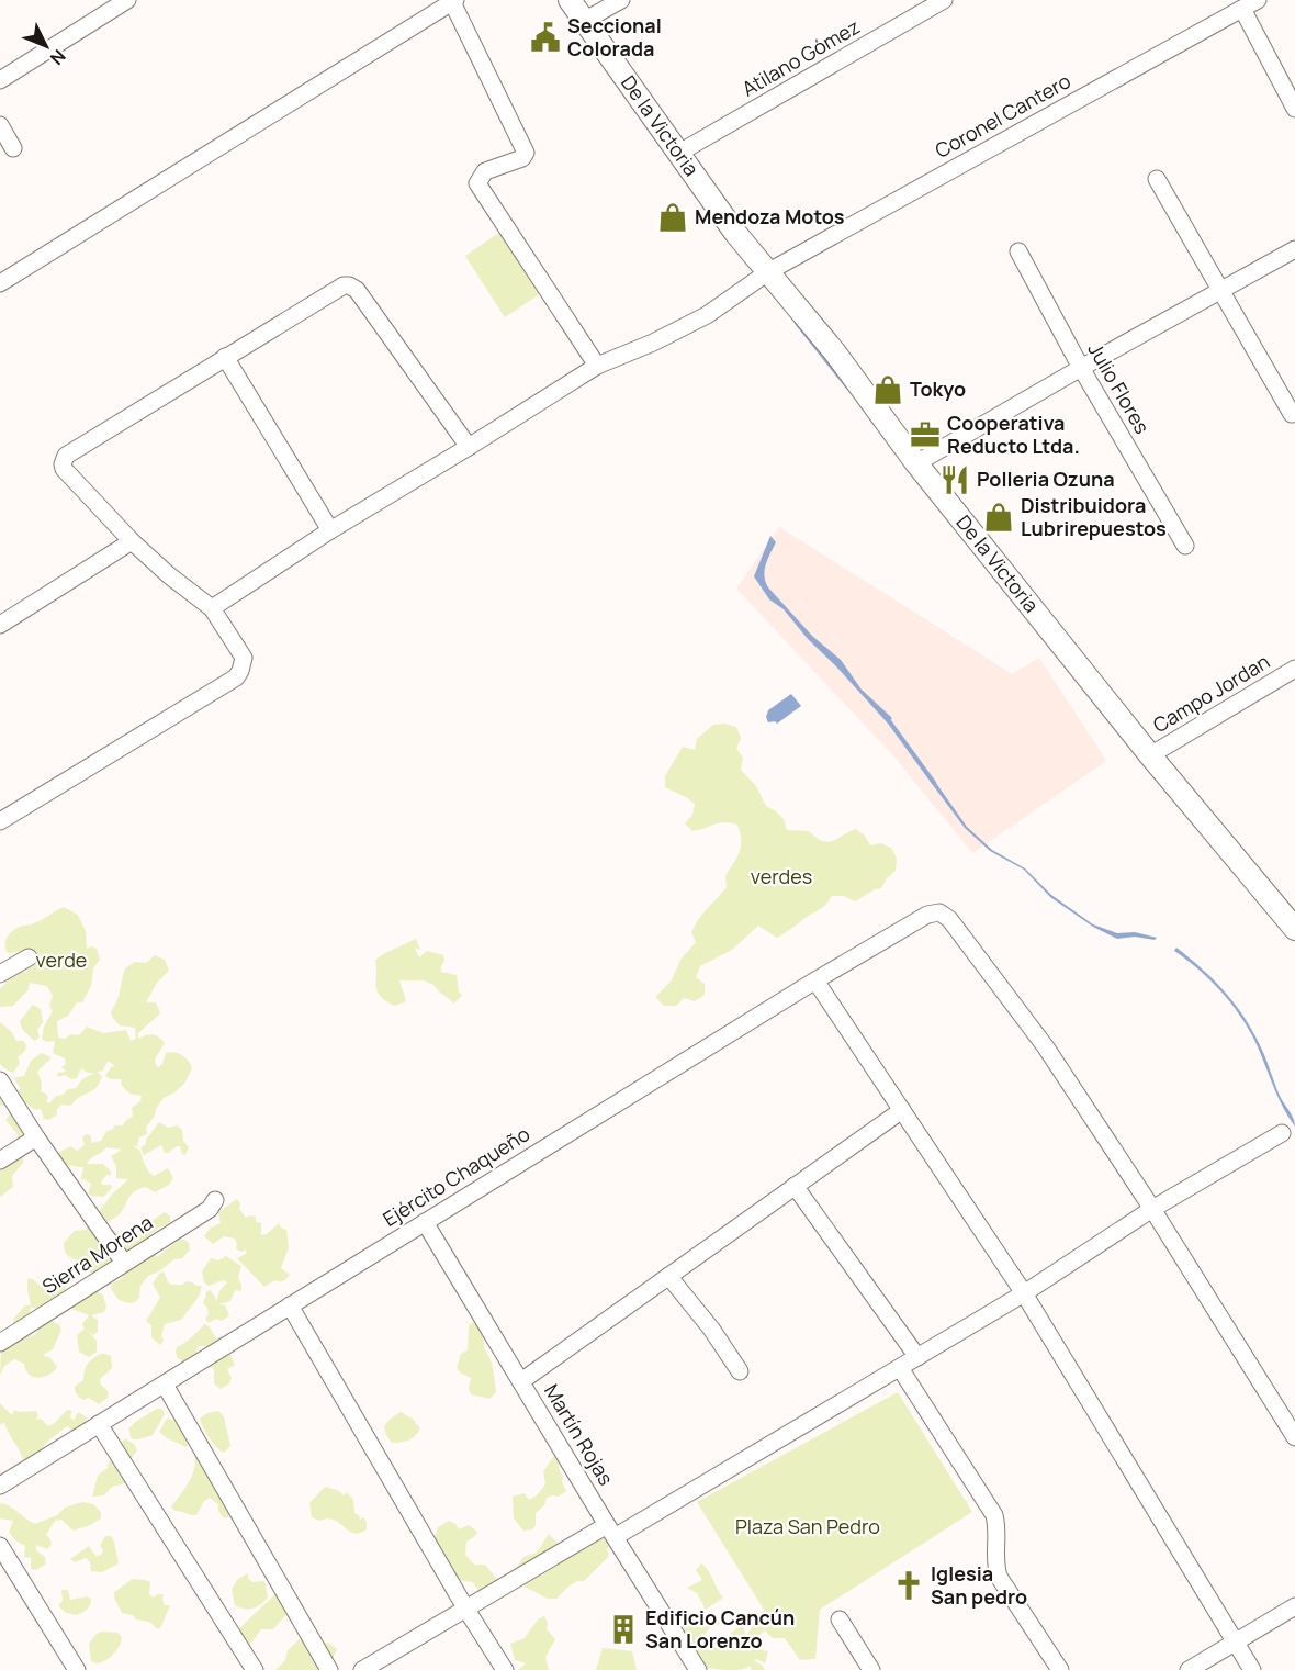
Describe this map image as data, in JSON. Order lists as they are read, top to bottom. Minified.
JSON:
{"streets":{"main road":["De la Victoria"],"street":["Atilano Gómez","Coronel Cantero","Julio Flores","Campo Jordan","Ejército Chaqueño","Sierra Morena","Martín Rojas"]},"crossings":[["Atilano Gómez","De la Victoria"],["Coronel Cantero","De la Victoria"],["De la Victoria","Campo Jordan"],["Ejército Chaqueño","Martín Rojas"]],"parks":["verdes","verde","Plaza San Pedro"],"places":{"public building":["Seccional Colorada"],"shop":["Mendoza Motos","Tokyo","Distribuidora Lubrirepuestos"],"office":["Cooperativa Reducto Ltda."],"restaurant":["Polleria Ozuna"],"church":["Iglesia San pedro"],"building":["Edificio Cancún San Lorenzo"]},"north":"bottom right"}
